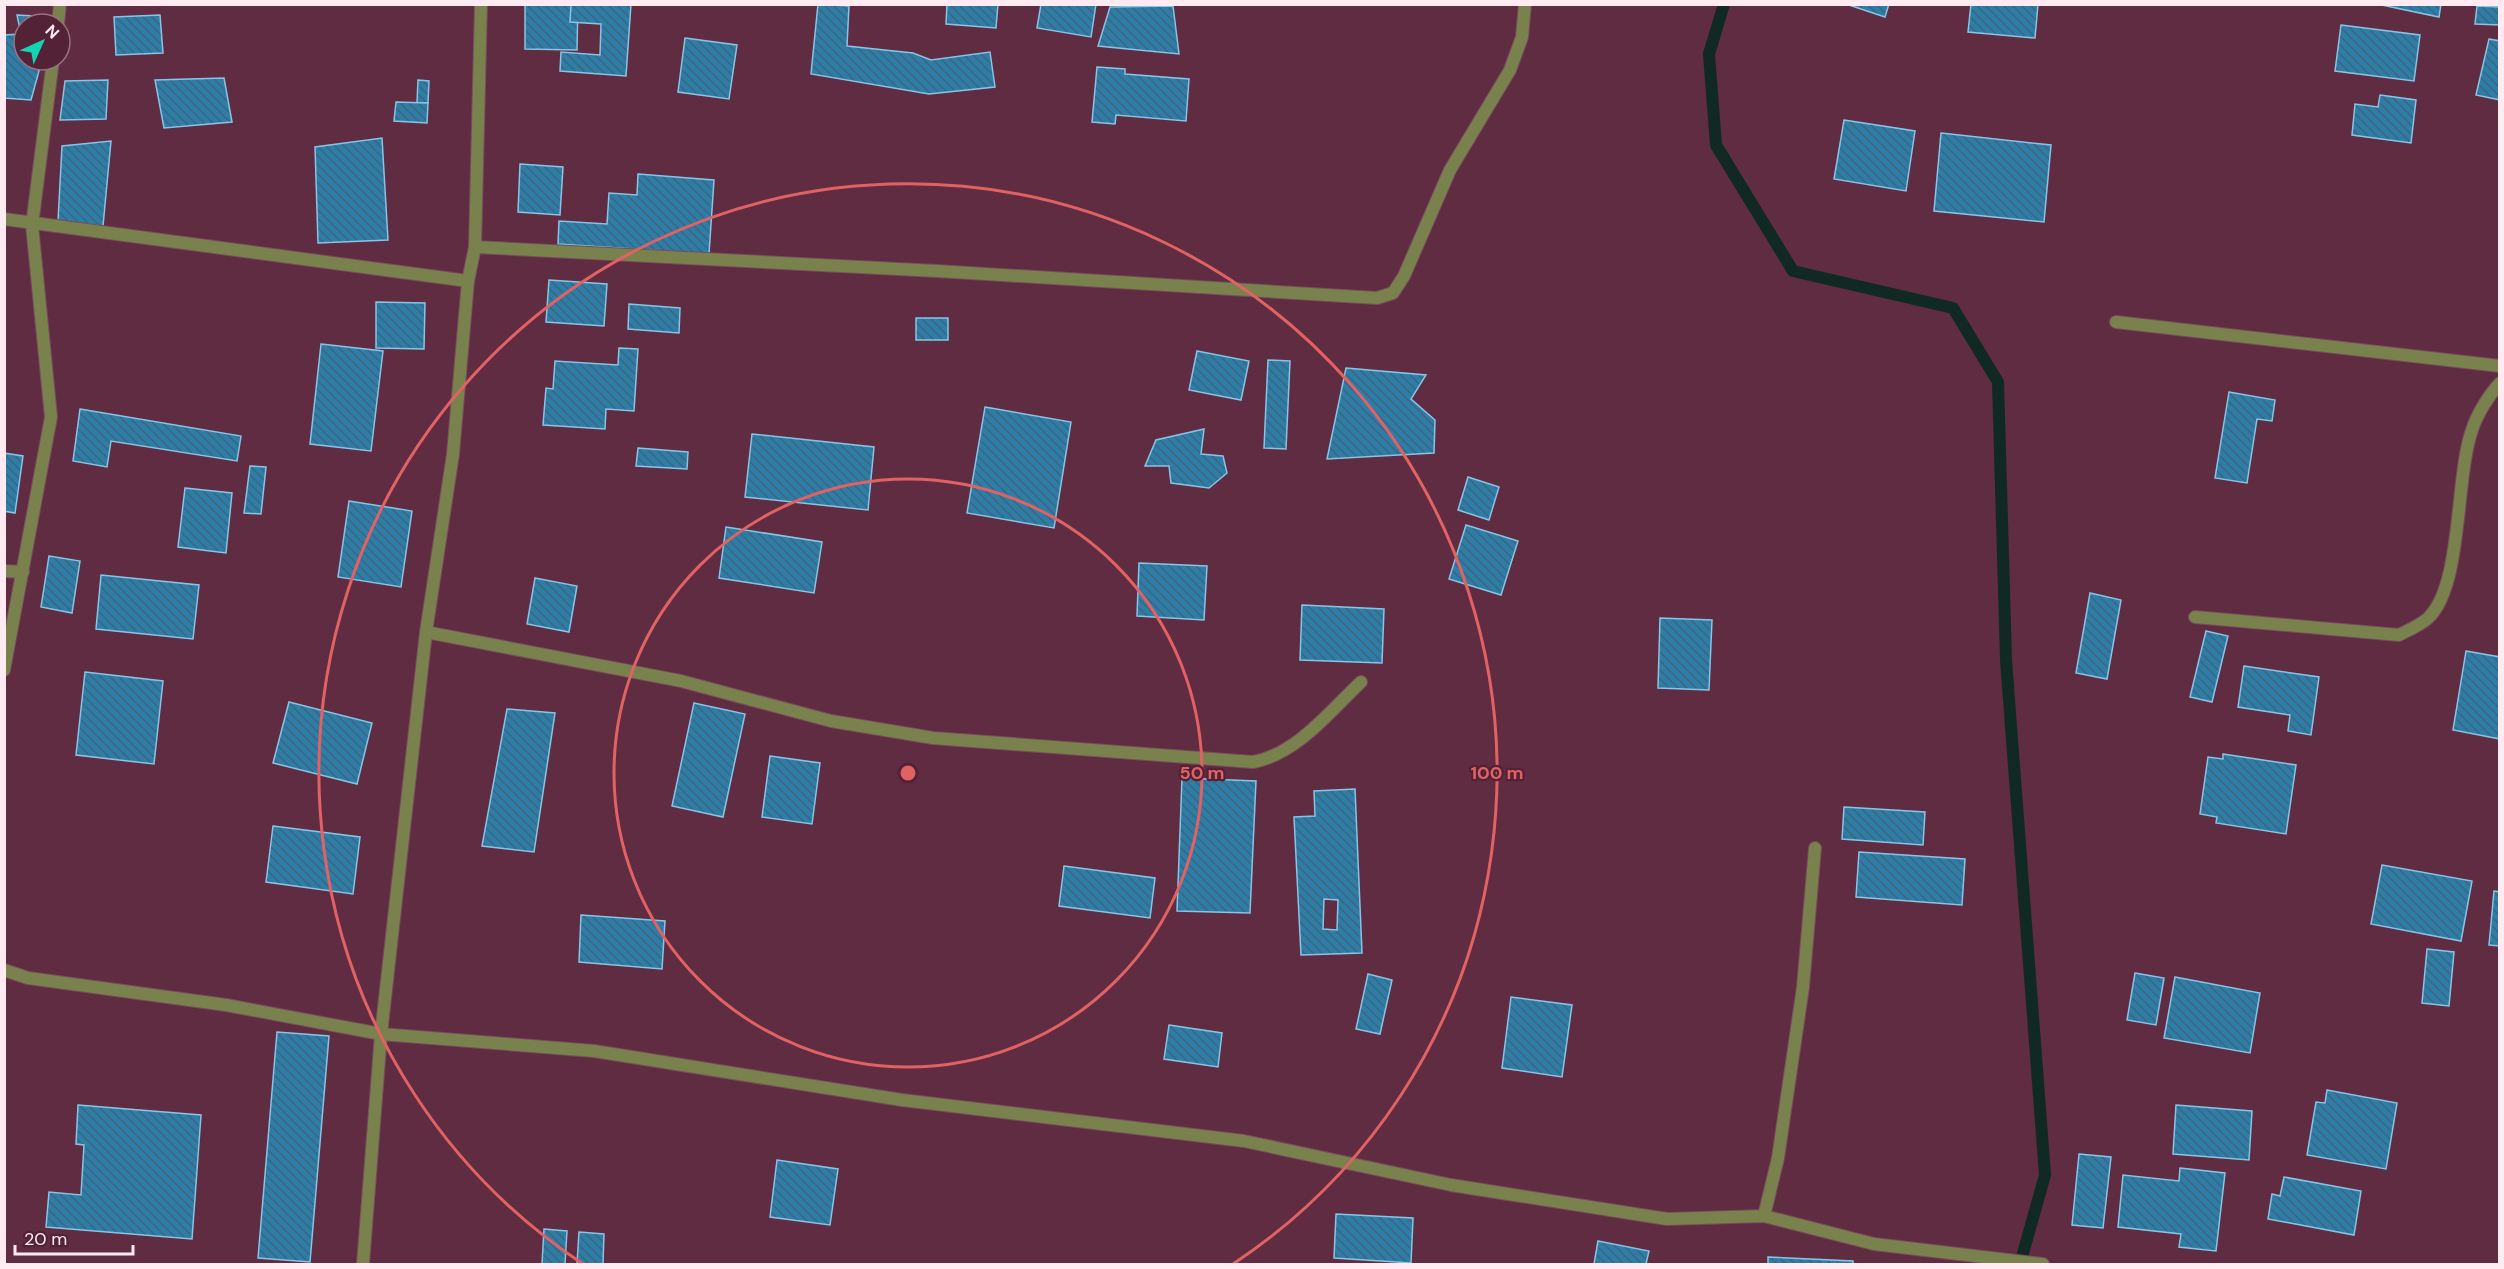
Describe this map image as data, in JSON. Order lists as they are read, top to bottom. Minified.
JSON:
{"scale_bar":"20 m","north":"top right","rings":["50 m","100 m"]}
